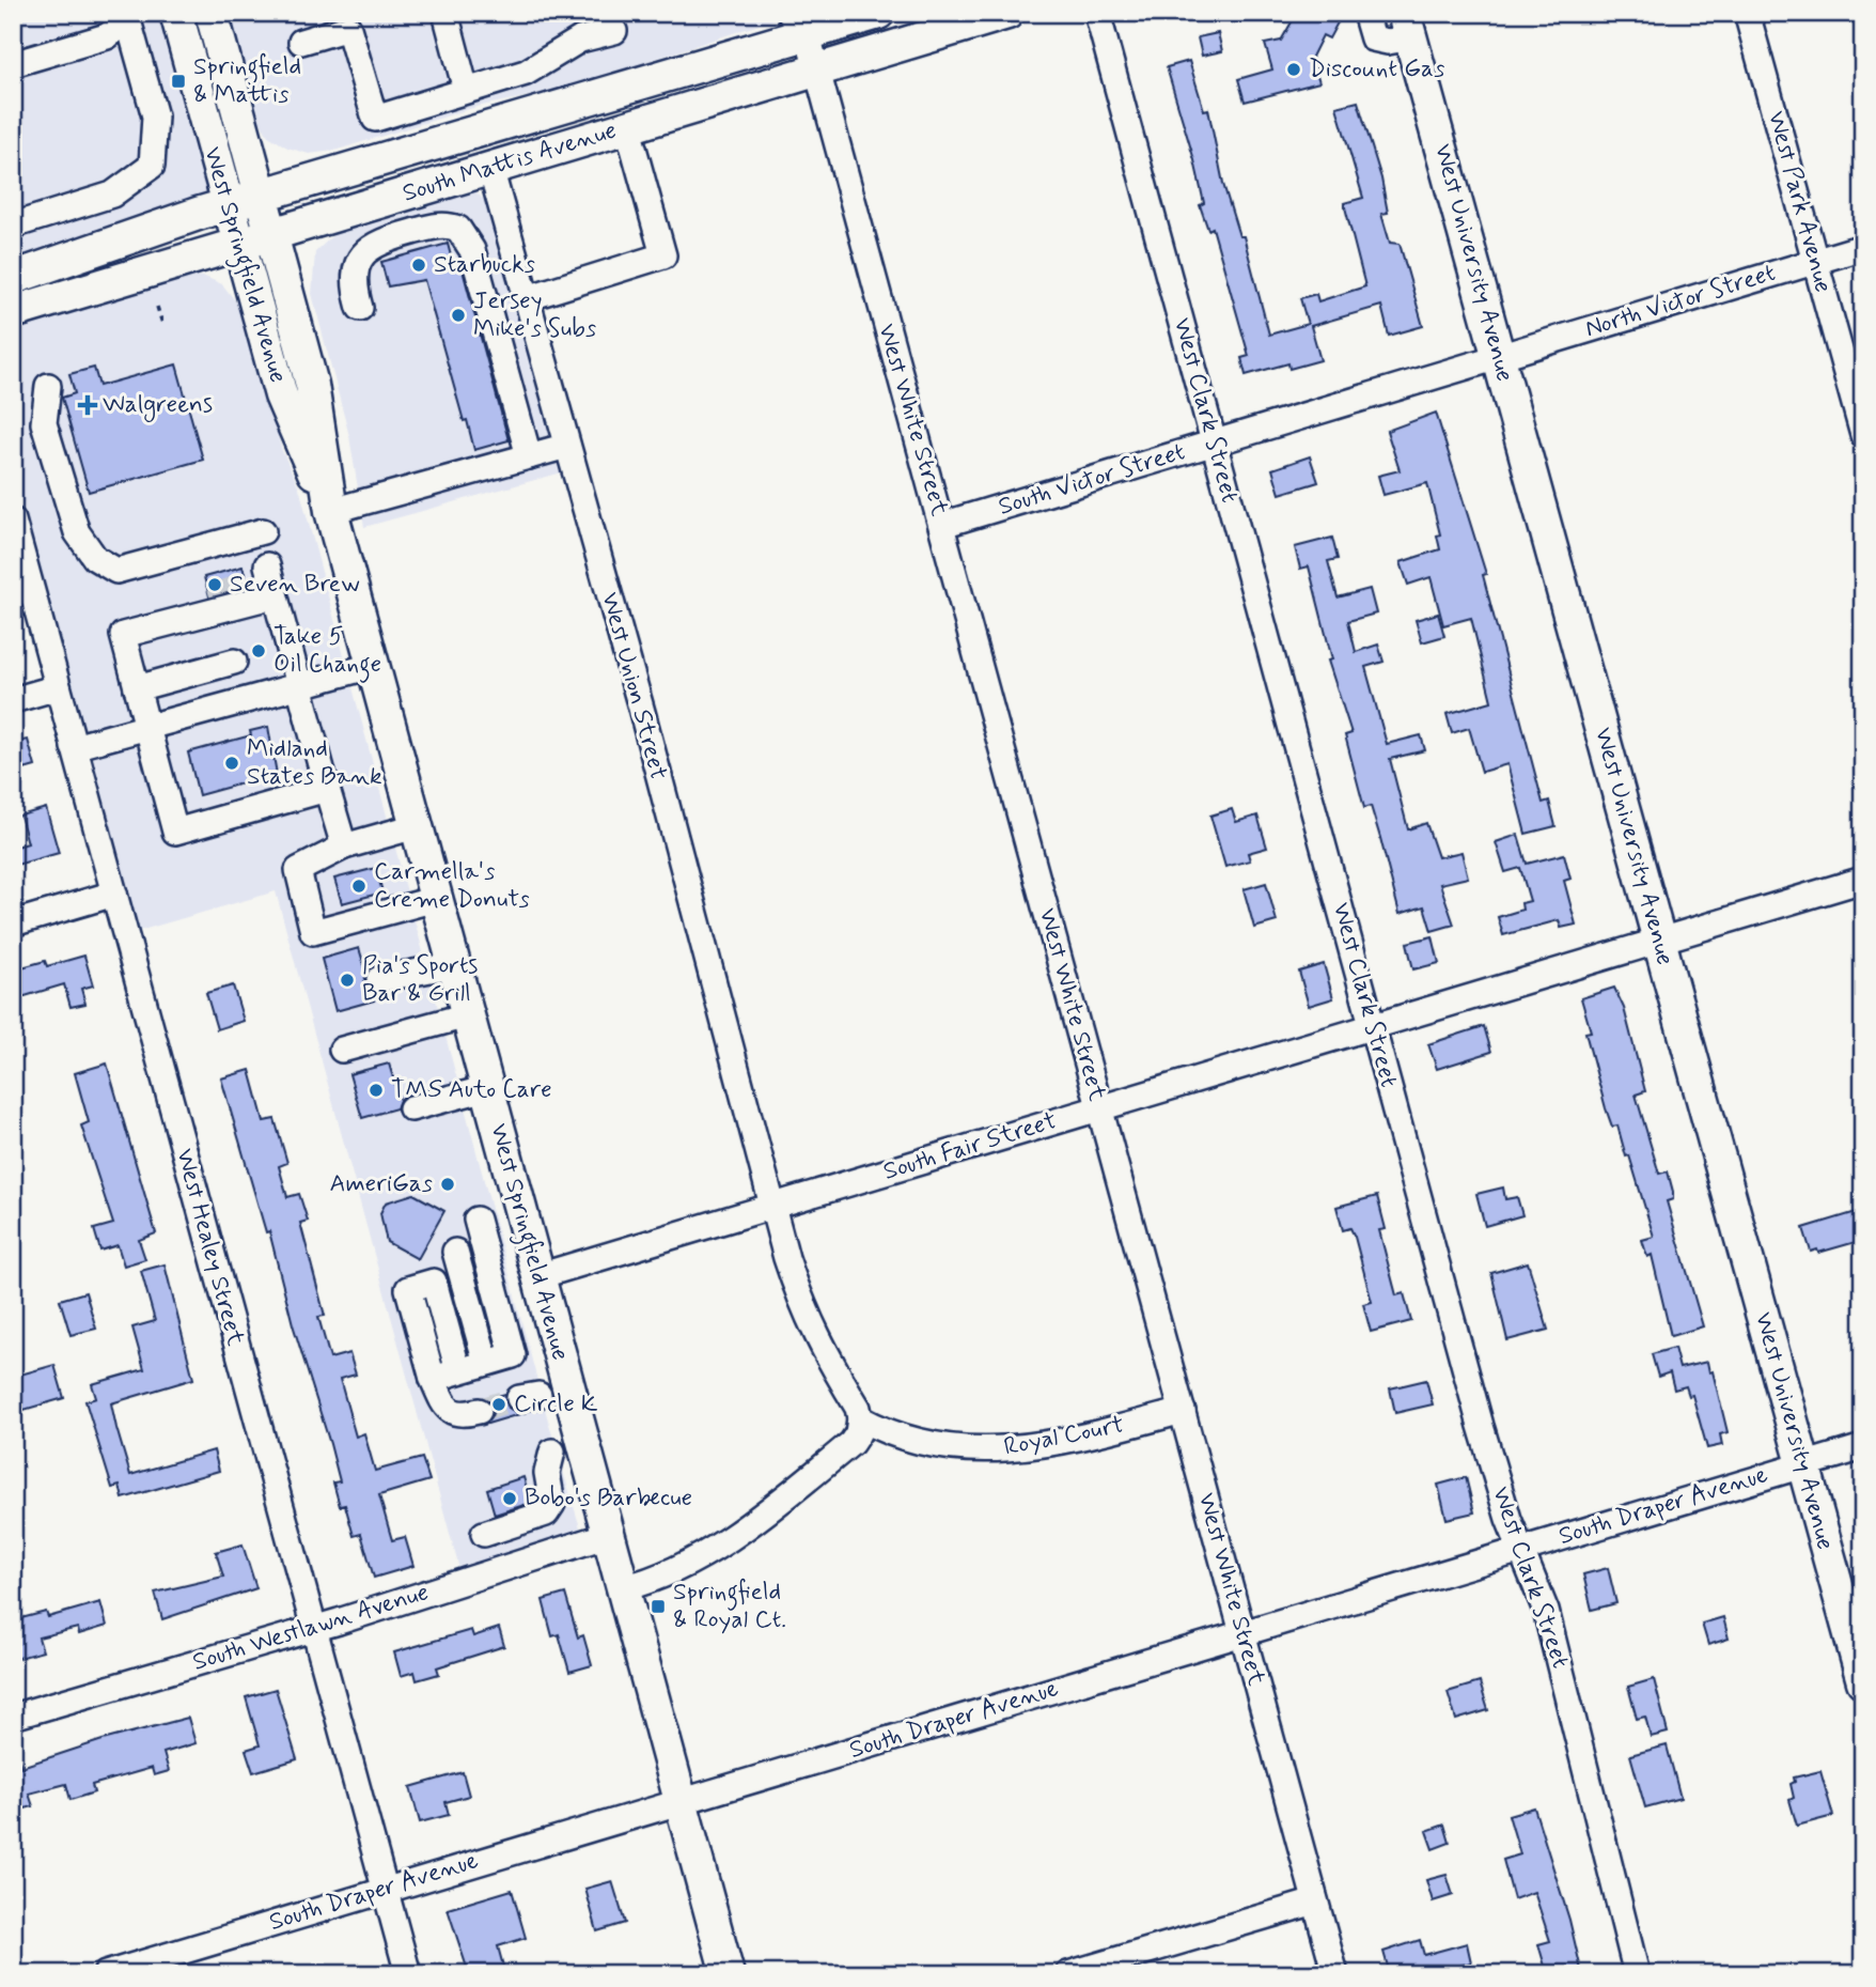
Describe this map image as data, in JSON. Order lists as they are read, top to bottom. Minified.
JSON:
{"streets":{"main road":["South Mattis Avenue","West University Avenue","West Springfield Avenue"],"street":["West Park Avenue","North Victor Street","West Clark Street","West White Street","South Victor Street","West Union Street","South Fair Street","West Healey Street","Royal Court","South Draper Avenue","South Westlawn Avenue"]},"crossings":[["South Mattis Avenue","West Springfield Avenue"],["South Mattis Avenue","West White Street"],["South Mattis Avenue","West Union Street"],["West Park Avenue","North Victor Street"],["West University Avenue","North Victor Street"],["West University Avenue","South Victor Street"],["West University Avenue","South Fair Street"],["West University Avenue","South Draper Avenue"],["West Springfield Avenue","South Fair Street"],["West Springfield Avenue","South Draper Avenue"],["West Springfield Avenue","South Westlawn Avenue"],["North Victor Street","South Victor Street"],["West Clark Street","South Victor Street"],["West Clark Street","South Fair Street"],["West Clark Street","South Draper Avenue"],["West White Street","South Victor Street"],["West White Street","South Fair Street"],["West White Street","Royal Court"],["West White Street","South Draper Avenue"],["West Union Street","South Fair Street"],["West Healey Street","South Draper Avenue"],["West Healey Street","South Westlawn Avenue"]],"places":{"other":["Discount Gas","Starbucks","Jersey Mike's Subs","Seven Brew","Take 5 Oil Change","Midland States Bank","Carmella's Creme Donuts","Pia's Sports Bar & Grill","TMS Auto Care","AmeriGas","Circle K","Bobo's Barbecue"],"transit":["Springfield & Mattis","Springfield & Royal Ct."],"health":["Walgreens"]}}
